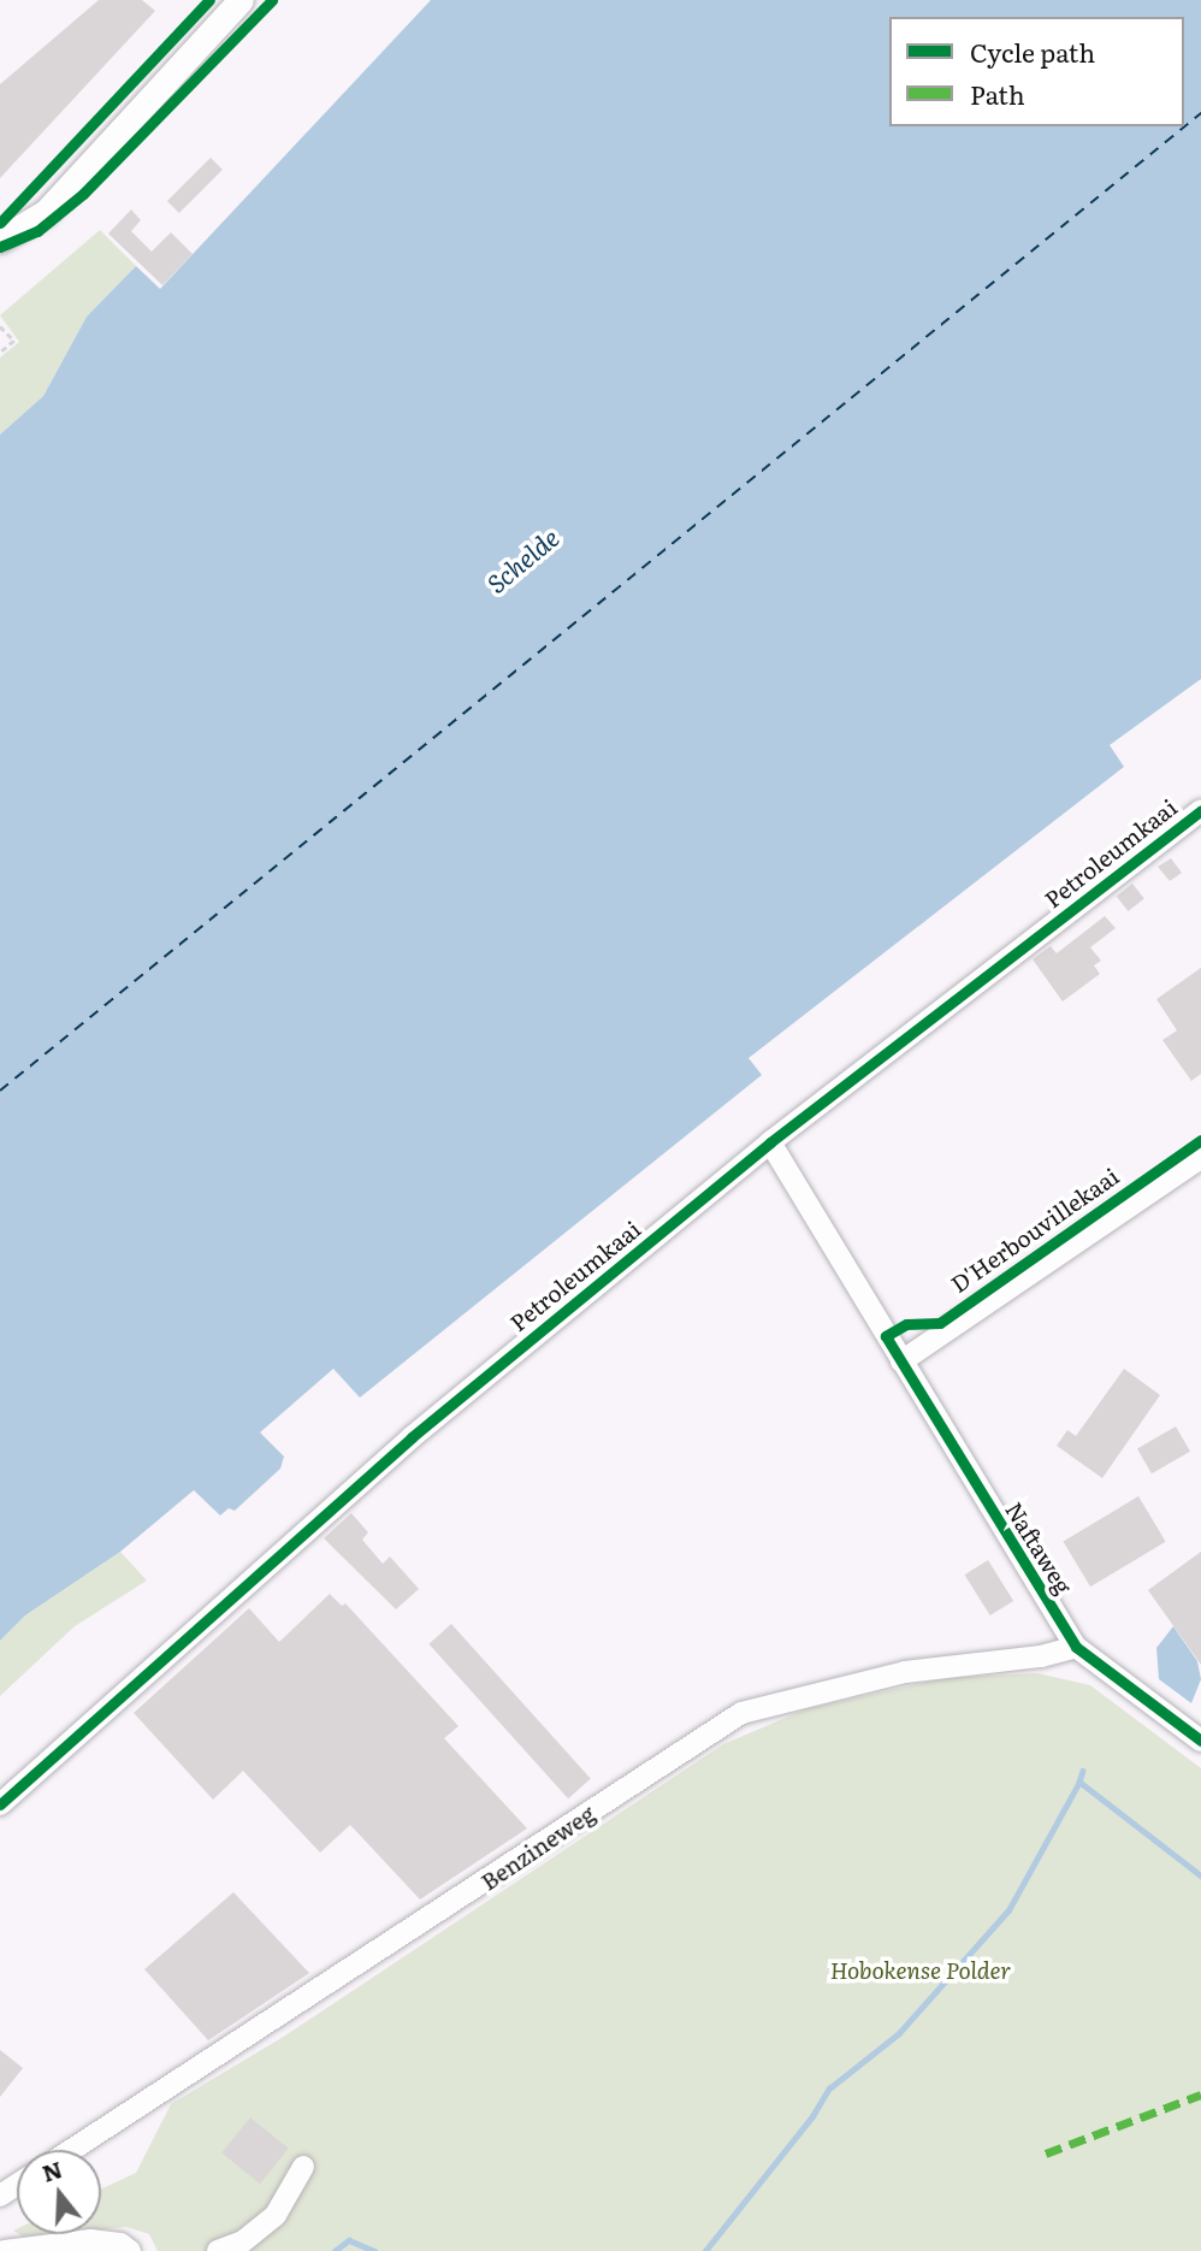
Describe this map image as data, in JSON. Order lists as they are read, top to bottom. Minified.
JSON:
{"streets":{"street":["Petroleumkaai","D'Herbouvillekaai","Naftaweg","Benzineweg"]},"crossings":[["Petroleumkaai","Naftaweg"],["D'Herbouvillekaai","Naftaweg"],["Naftaweg","Benzineweg"]],"water":["Schelde"],"parks":["Hobokense Polder"],"legend":["Cycle path","Path"],"north":"top"}
